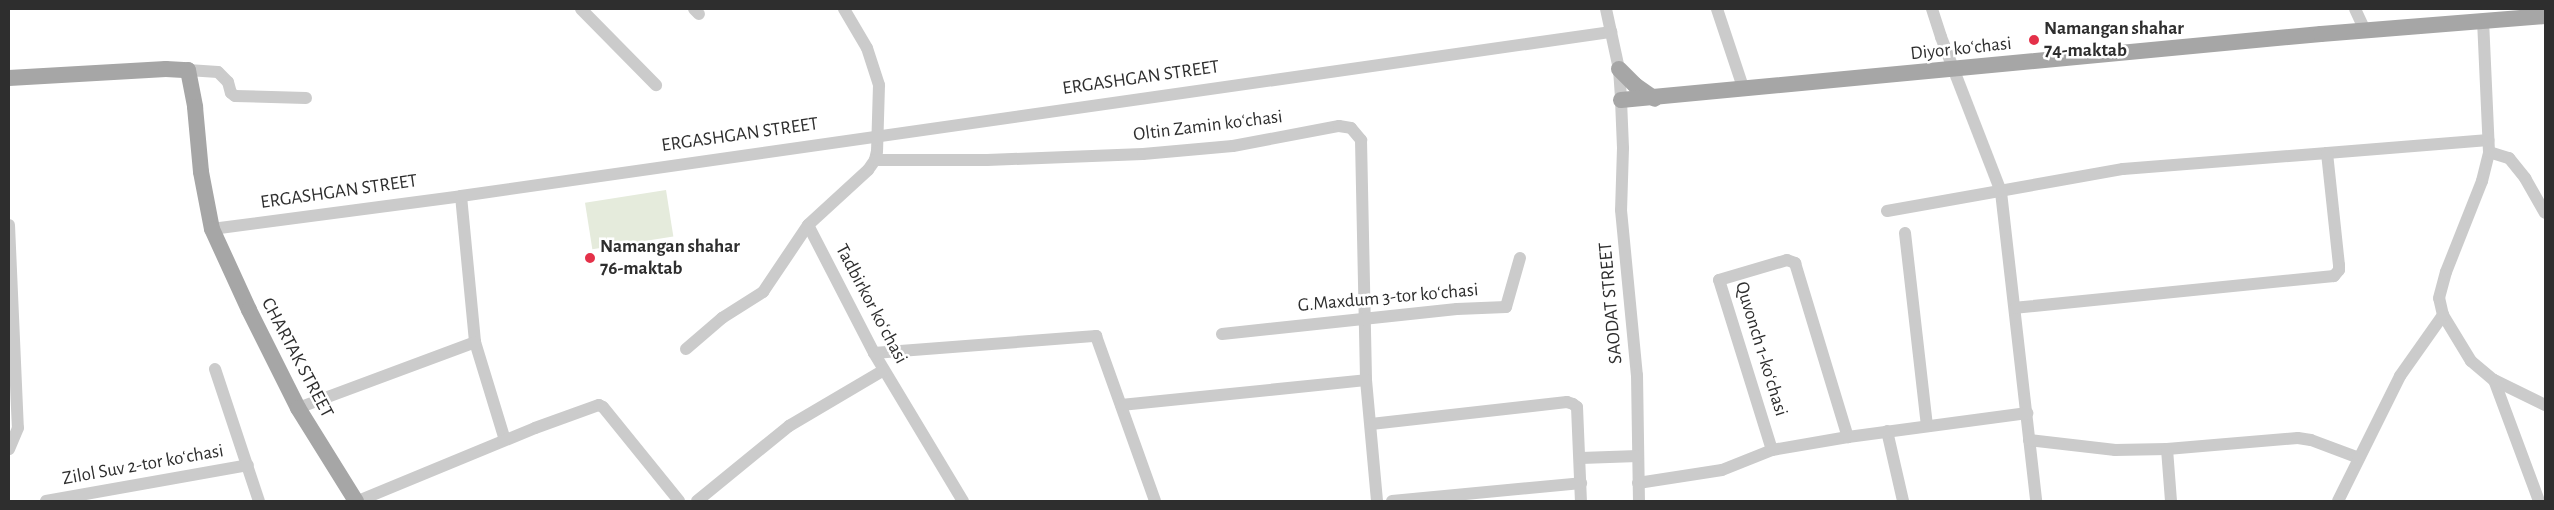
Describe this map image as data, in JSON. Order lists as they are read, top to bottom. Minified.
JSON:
{"streets":{"main road":["Diyor koʻchasi","CHARTAK STREET"],"street":["ERGASHGAN STREET","Oltin Zamin koʻchasi","G.Maxdum 3-tor koʻchasi","SAODAT STREET","Tadbirkor koʻchasi","Quvonch 1-koʻchasi","Zilol Suv 2-tor koʻchasi"]},"crossings":[["Diyor koʻchasi","SAODAT STREET"],["ERGASHGAN STREET","SAODAT STREET"],["ERGASHGAN STREET","CHARTAK STREET"],["Oltin Zamin koʻchasi","G.Maxdum 3-tor koʻchasi"]],"places":["Namangan shahar 74-maktab","Namangan shahar 76-maktab"]}
